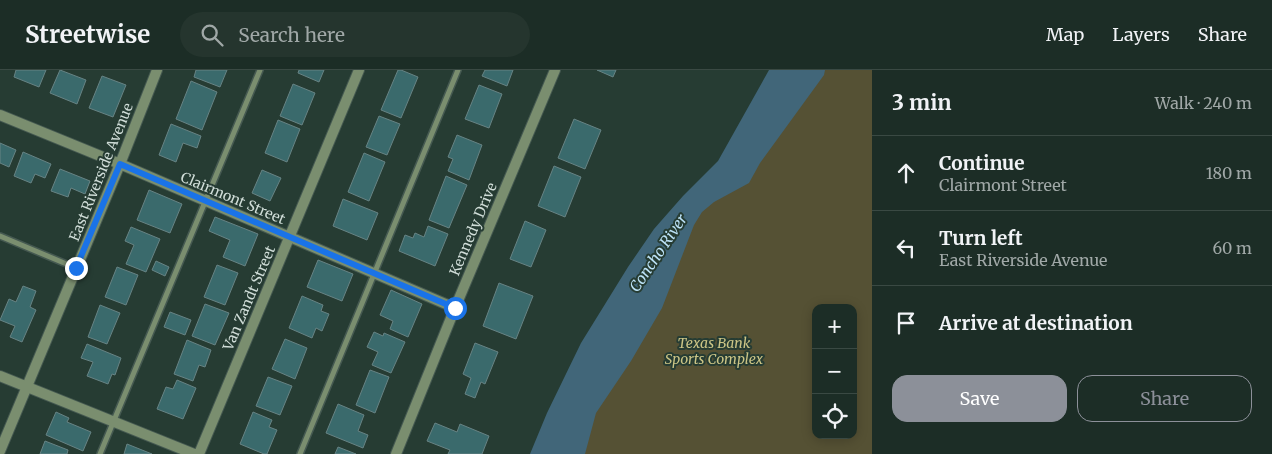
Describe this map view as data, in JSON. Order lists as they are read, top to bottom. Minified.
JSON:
{"streets":{"street":["East Riverside Avenue","Clairmont Street","Kennedy Drive","Van Zandt Street"]},"crossings":[["East Riverside Avenue","Clairmont Street"],["Clairmont Street","Kennedy Drive"],["Clairmont Street","Van Zandt Street"]],"water":["Concho River"],"parks":["Texas Bank Sports Complex"],"page":{"header":"Streetwise","search":"Search here","nav":["Map","Layers","Share"],"heading":["3 min","Walk · 240 m"],"list":[["Continue","Clairmont Street","180 m"],["Turn left","East Riverside Avenue","60 m"],"Arrive at destination"],"map_buttons":["+","−"],"buttons":["Save","Share"]}}
